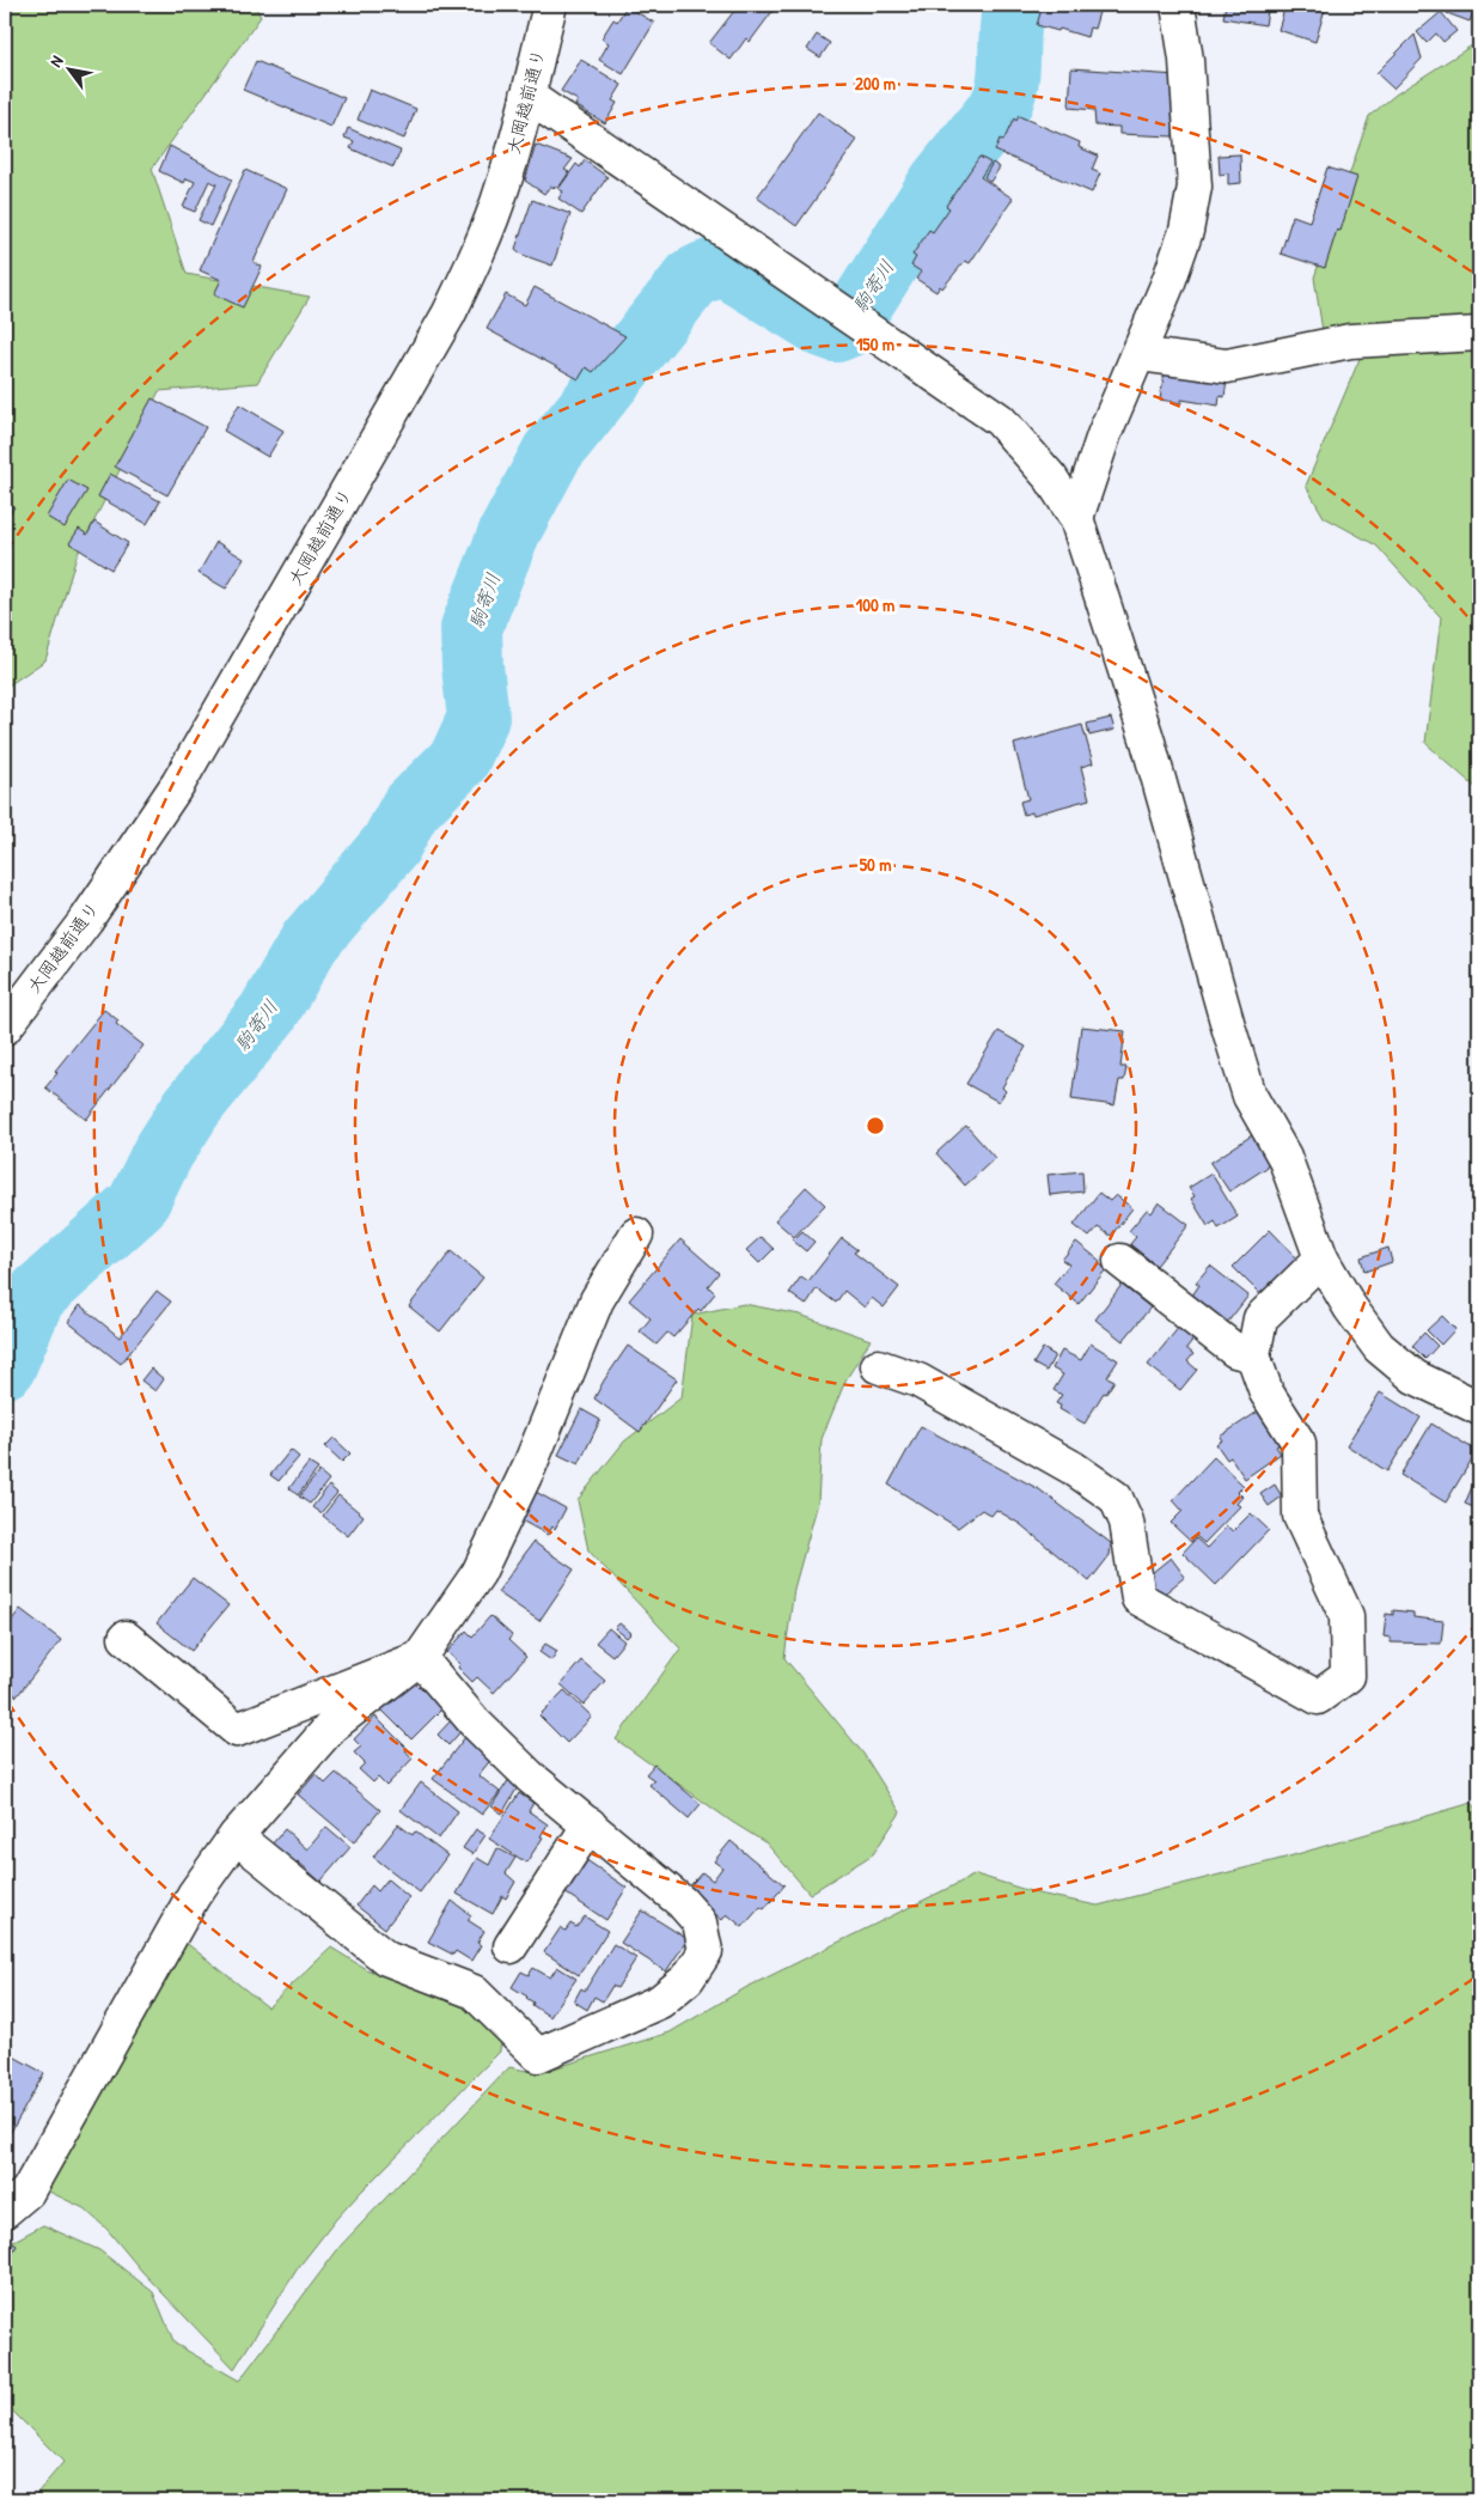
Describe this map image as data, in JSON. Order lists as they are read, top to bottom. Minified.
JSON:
{"streets":{"street":["大岡越前通り"]},"water":["駒寄川"],"north":"top left","rings":["200 m","150 m","100 m","50 m"]}
